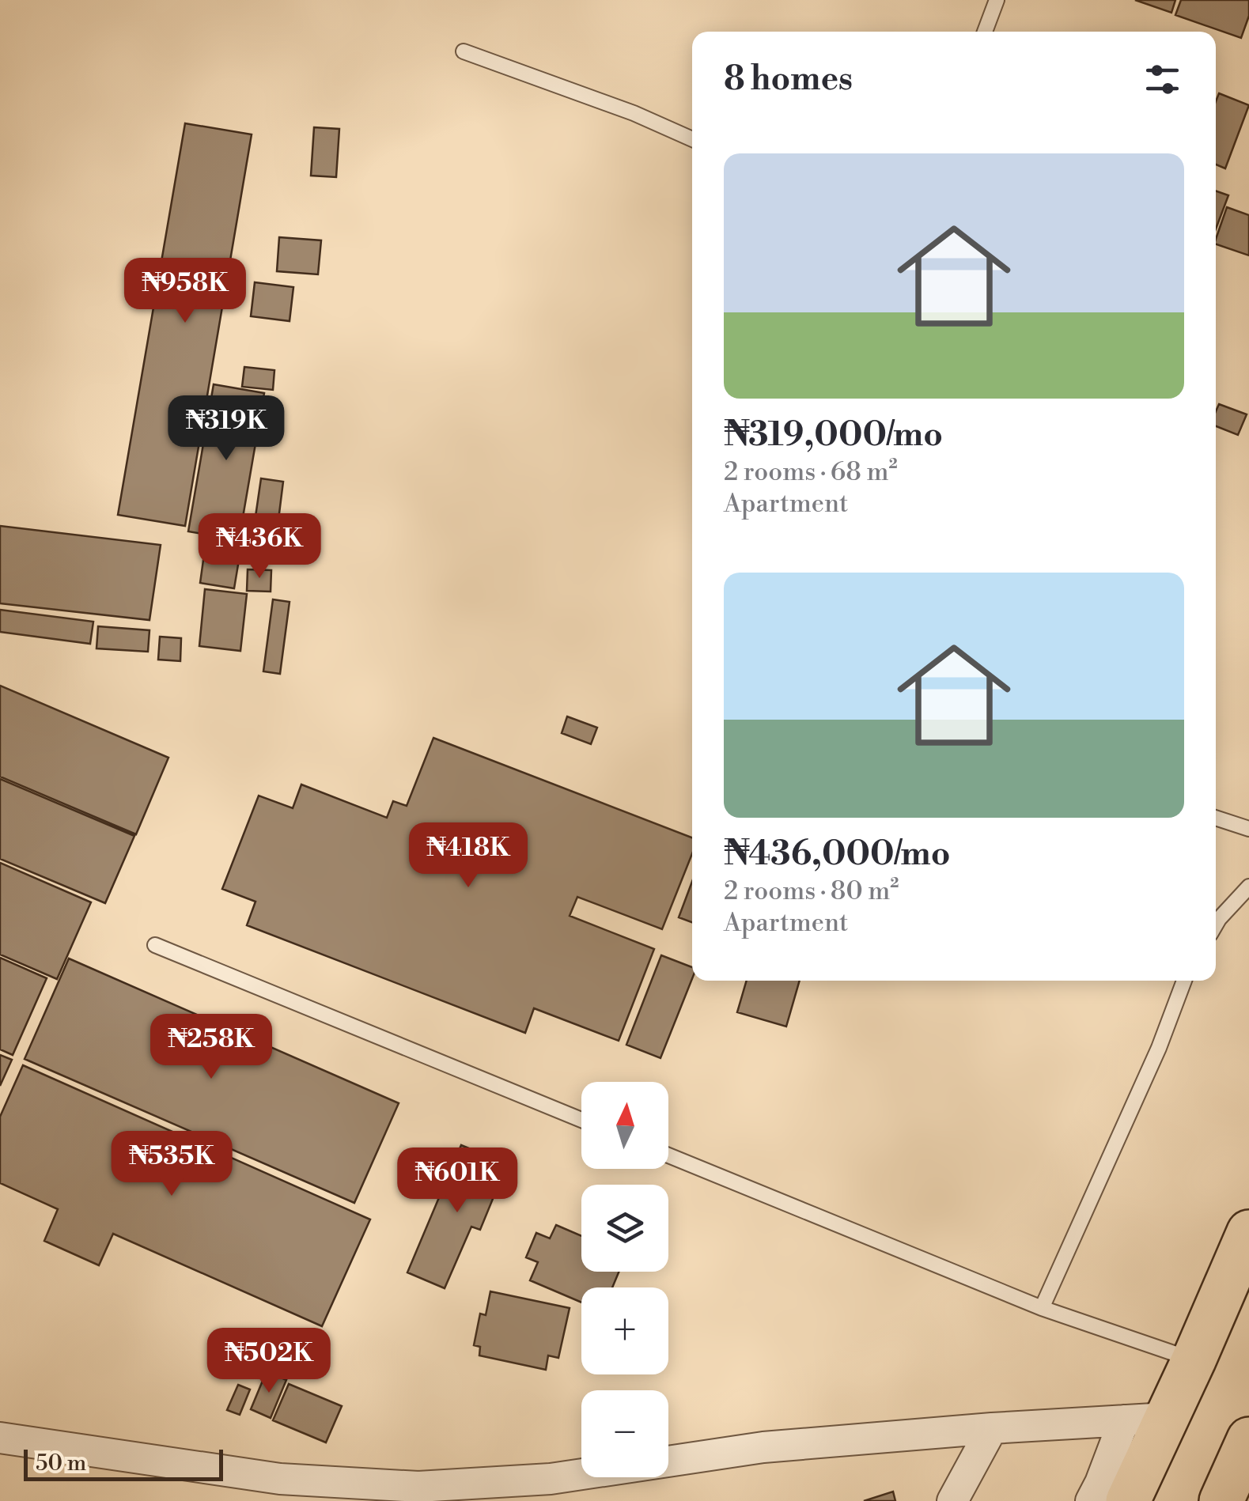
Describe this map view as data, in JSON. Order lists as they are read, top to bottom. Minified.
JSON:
{"scale_bar":"50 m","north":"top","page":{"heading":"8 homes","list":[{"name":"₦319,000/mo","note":"2 rooms · 68 m² · Apartment"},{"name":"₦436,000/mo","note":"2 rooms · 80 m² · Apartment"}],"price":["₦958K","₦319K","₦436K","₦418K","₦258K","₦535K","₦601K","₦502K"],"map_buttons":["+","−"],"scale":"50 m"}}
